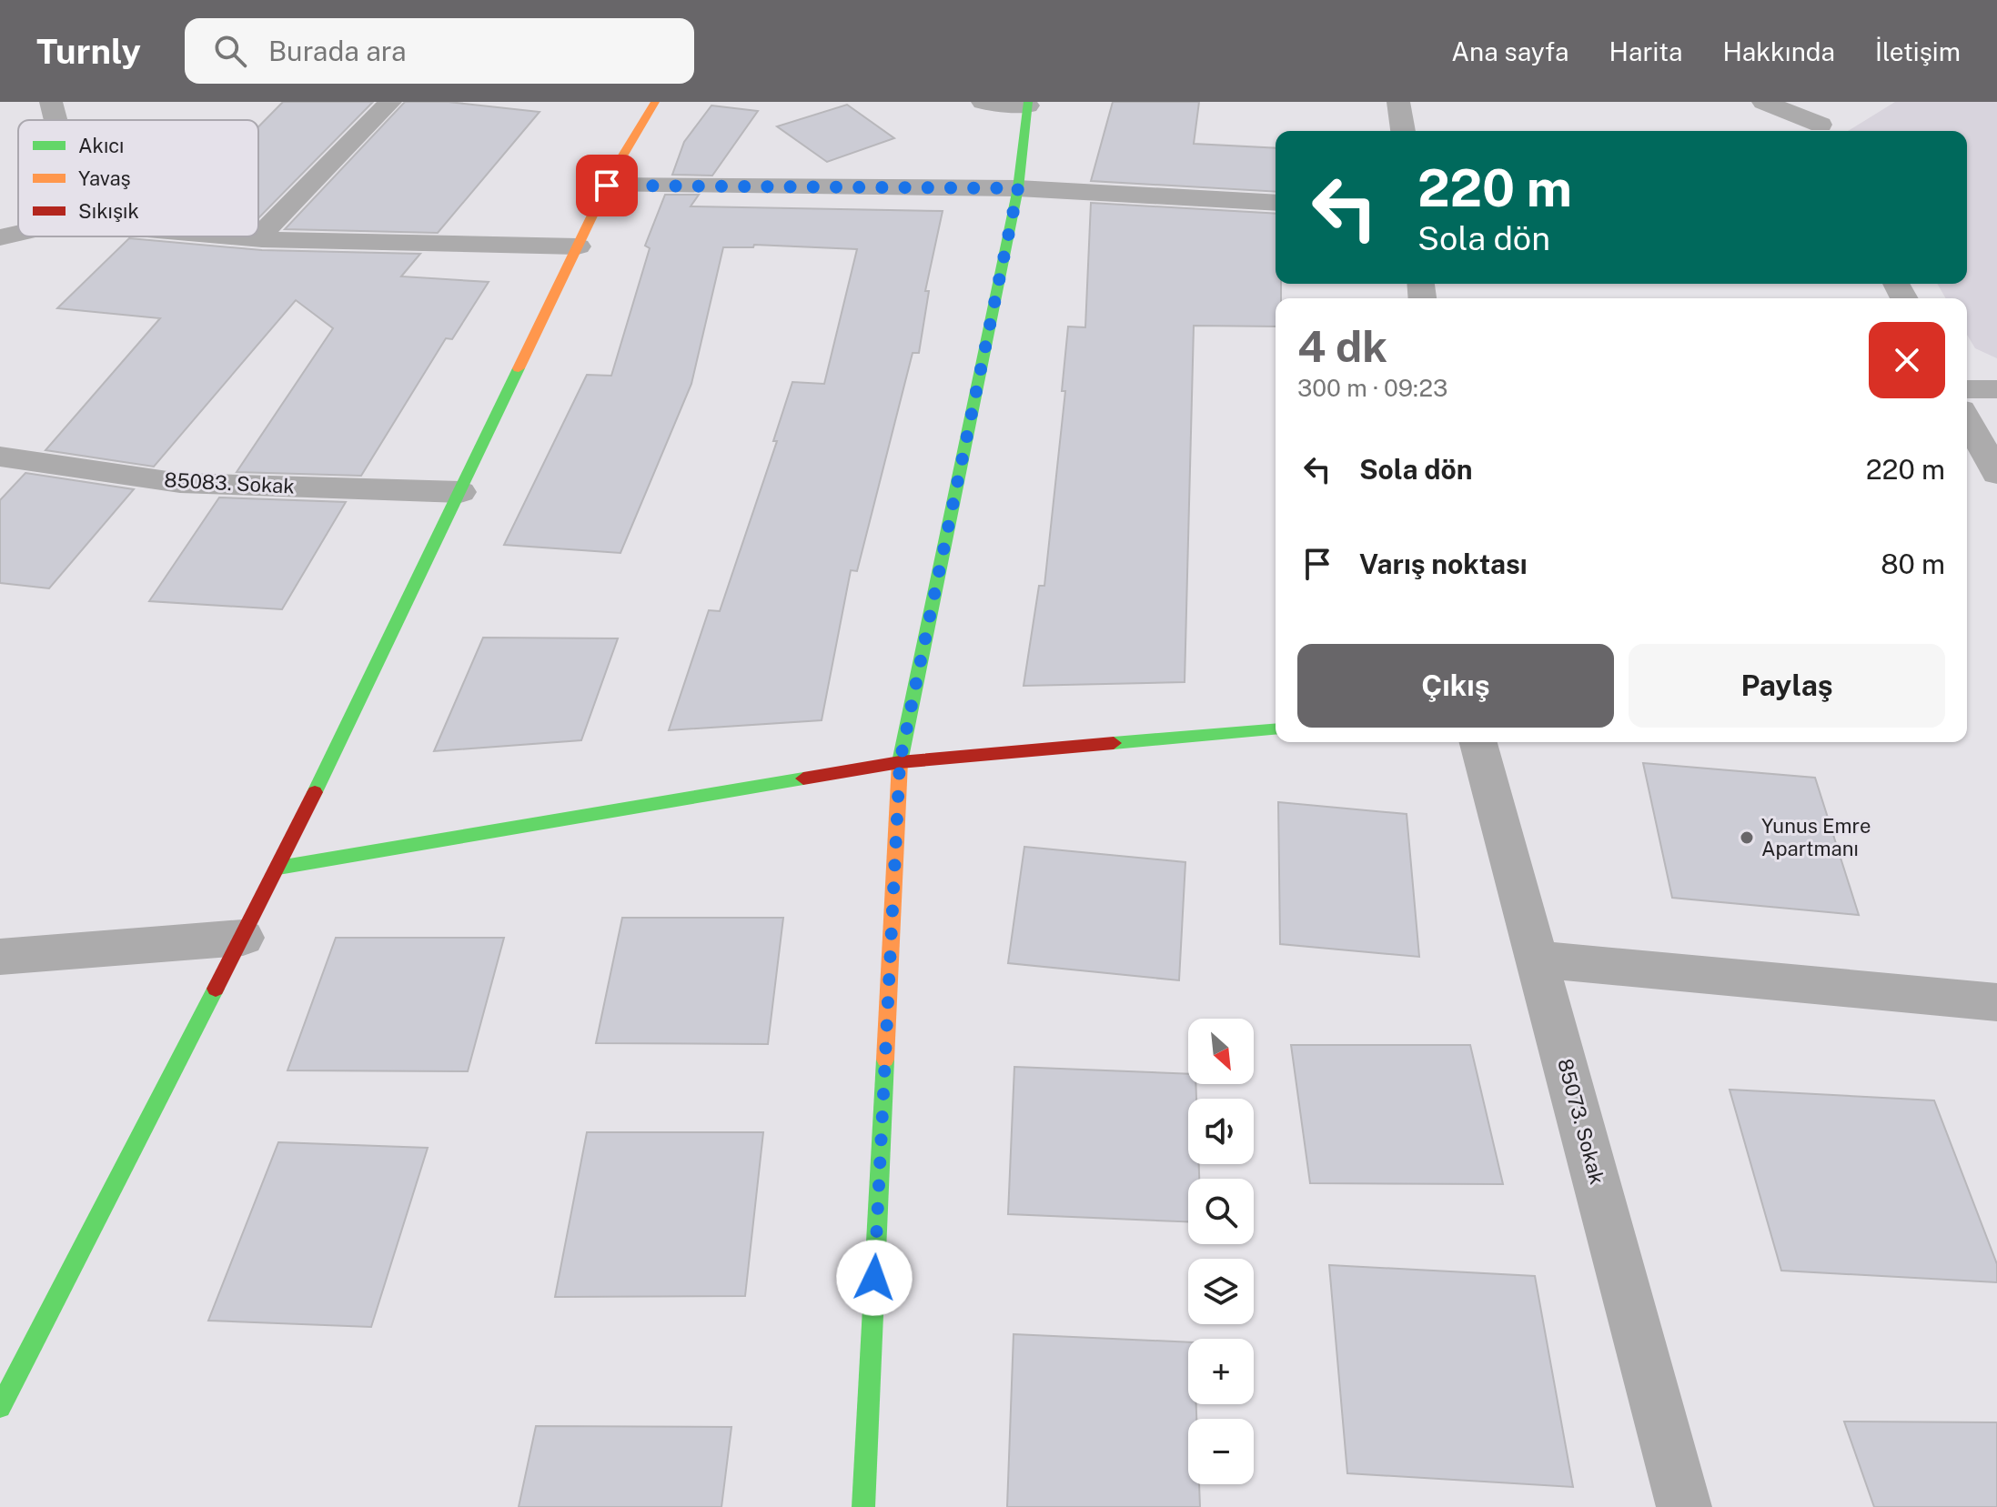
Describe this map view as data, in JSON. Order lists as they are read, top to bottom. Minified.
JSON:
{"streets":{"street":["85083. Sokak","85073. Sokak"]},"places":["Yunus Emre Apartmanı"],"legend":["Akıcı","Yavaş","Sıkışık"],"north":"bottom right","page":{"header":"Turnly","search":"Burada ara","nav":["Ana sayfa","Harita","Hakkında","İletişim"],"turn":["220 m","Sola dön"],"heading":["4 dk","300 m · 09:23"],"list":[{"name":"Sola dön","value":"220 m"},{"name":"Varış noktası","value":"80 m"}],"buttons":["Çıkış","Paylaş"],"map_buttons":["+","−"]}}
